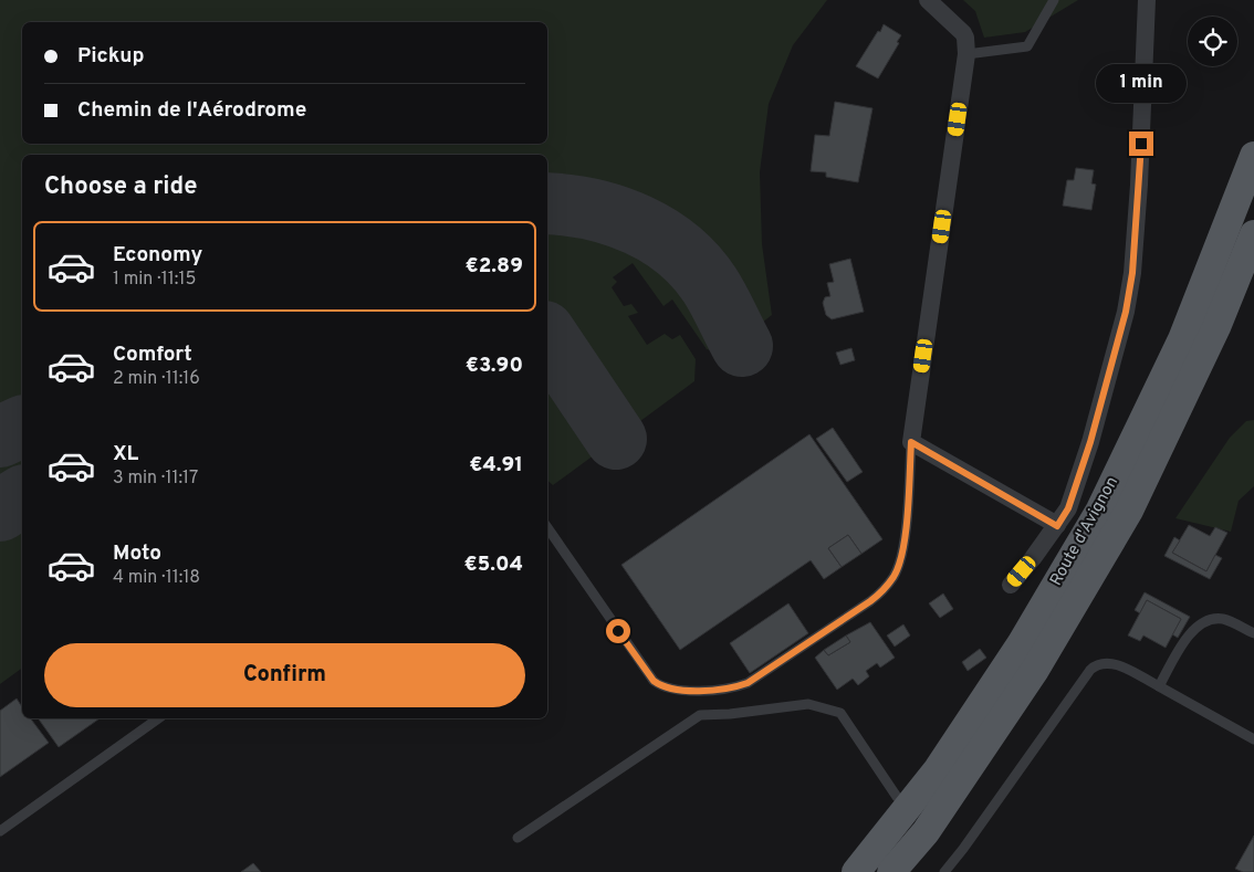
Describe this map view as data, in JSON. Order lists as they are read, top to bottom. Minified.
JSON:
{"streets":{"main road":["Route d'Avignon"]},"page":{"banner":["Pickup","Chemin de l'Aérodrome"],"bubble":"1 min","heading":"Choose a ride","list":[{"name":"Economy","note":"1 min · 11:15","value":"€2.89"},{"name":"Comfort","note":"2 min · 11:16","value":"€3.90"},{"name":"XL","note":"3 min · 11:17","value":"€4.91"},{"name":"Moto","note":"4 min · 11:18","value":"€5.04"}],"buttons":"Confirm"}}
